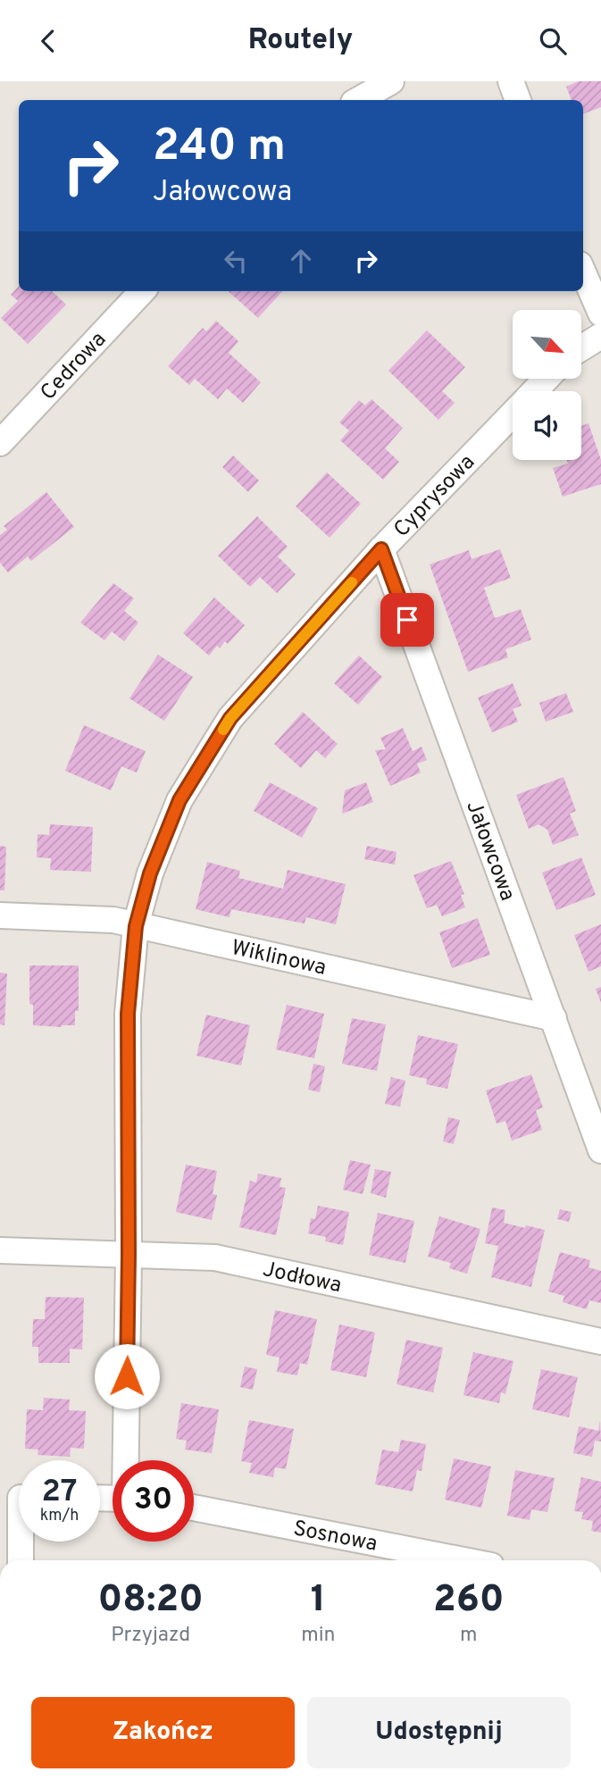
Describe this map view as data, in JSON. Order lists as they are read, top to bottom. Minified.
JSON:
{"streets":{"street":["Cedrowa","Cyprysowa","Jałowcowa","Wiklinowa","Jodłowa","Sosnowa"]},"crossings":[["Cyprysowa","Jałowcowa"],["Cyprysowa","Wiklinowa"],["Cyprysowa","Jodłowa"],["Jałowcowa","Wiklinowa"]],"north":"bottom right","page":{"header":"Routely","turn":["240 m","Jałowcowa"],"speed":"27 km/h","limit":"30","eta":["08:20","Przyjazd","1","min","260","m"],"buttons":["Zakończ","Udostępnij"]}}
